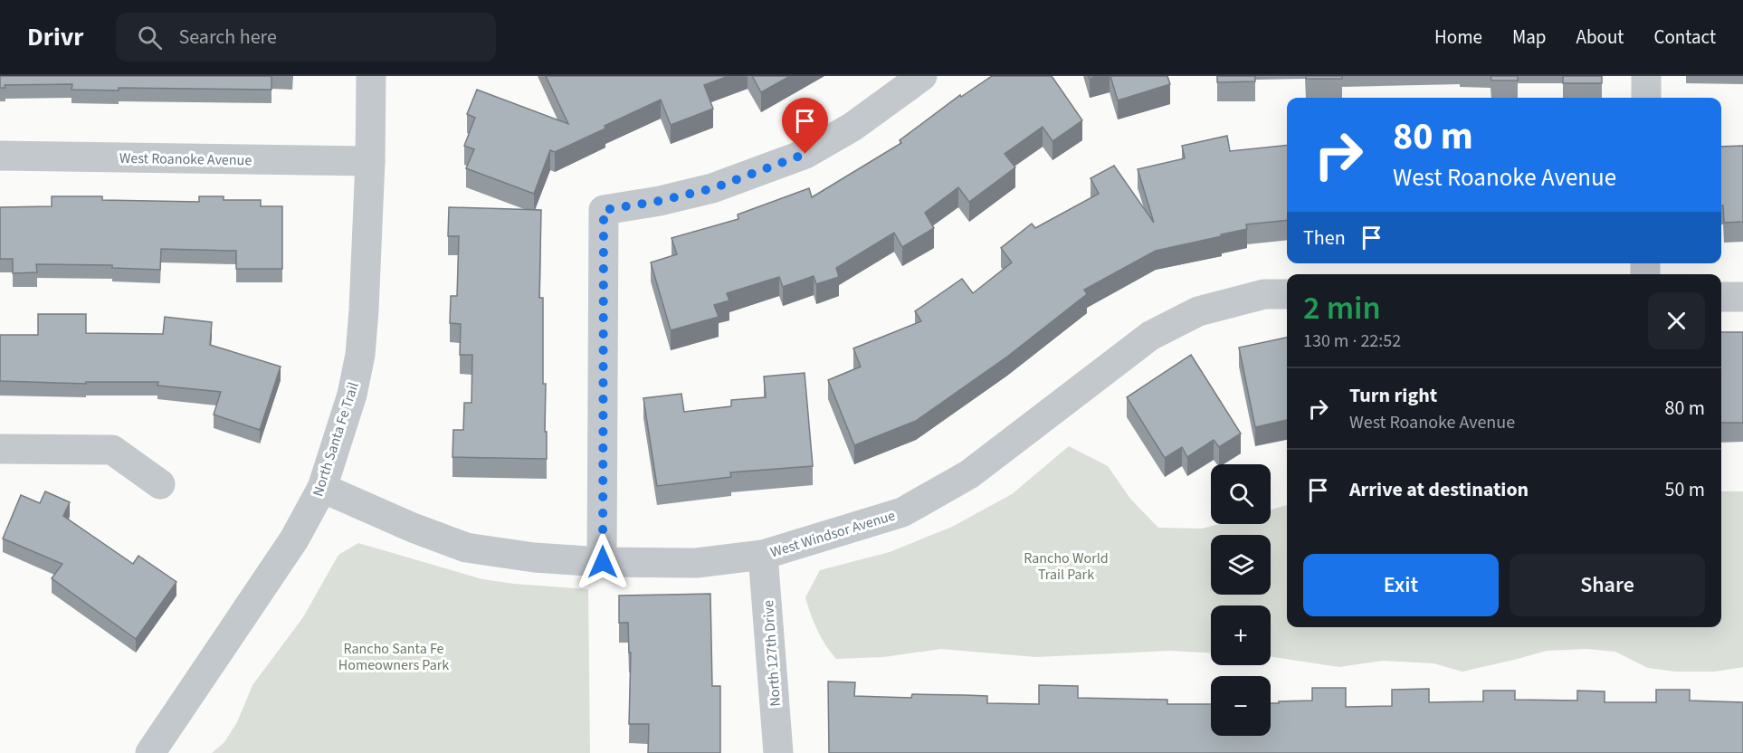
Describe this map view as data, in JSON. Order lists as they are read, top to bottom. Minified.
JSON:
{"streets":{"street":["West Roanoke Avenue","North Santa Fe Trail","West Windsor Avenue","North 127th Drive"]},"crossings":[["West Roanoke Avenue","North Santa Fe Trail"],["North Santa Fe Trail","West Windsor Avenue"],["West Windsor Avenue","North 127th Drive"]],"parks":["Rancho World Trail Park","Rancho Santa Fe Homeowners Park"],"page":{"header":"Drivr","search":"Search here","nav":["Home","Map","About","Contact"],"turn":["80 m","West Roanoke Avenue"],"then":"Then","heading":["2 min","130 m · 22:52"],"list":[{"name":"Turn right","note":"West Roanoke Avenue","value":"80 m"},{"name":"Arrive at destination","value":"50 m"}],"map_buttons":["+","−"],"buttons":["Exit","Share"]}}
